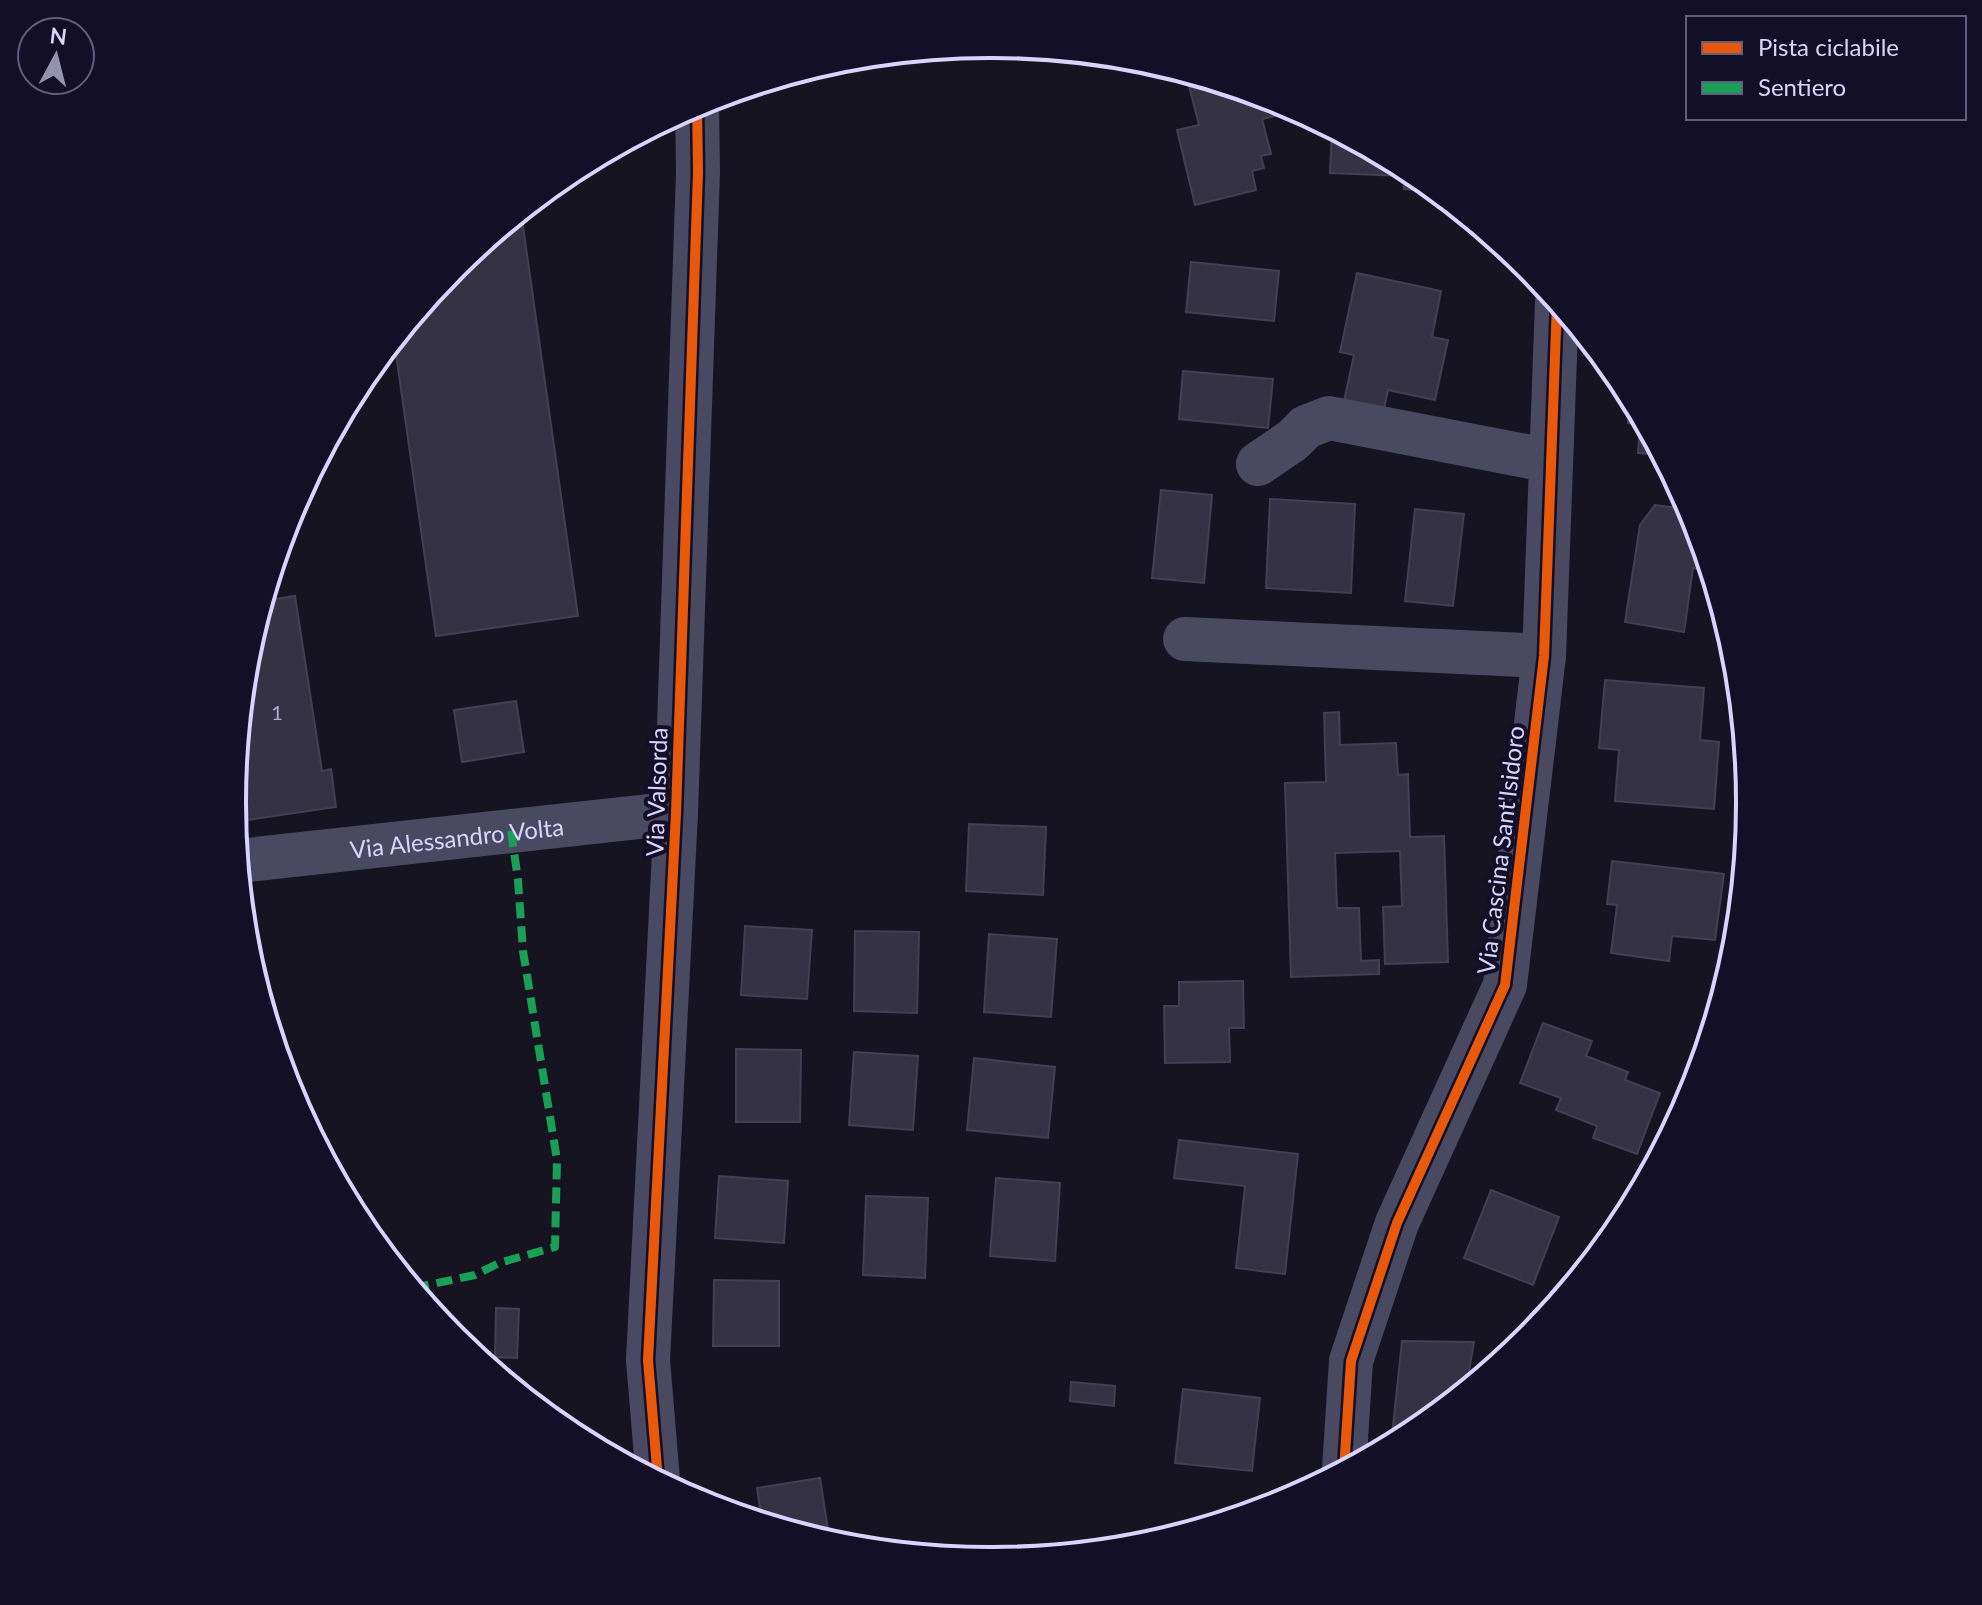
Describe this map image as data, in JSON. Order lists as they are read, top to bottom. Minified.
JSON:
{"streets":{"street":["Via Valsorda","Via Alessandro Volta","Via Cascina Sant'Isidoro"]},"crossings":[["Via Valsorda","Via Alessandro Volta"]],"house_numbers":["1"],"legend":["Pista ciclabile","Sentiero"],"north":"top"}
